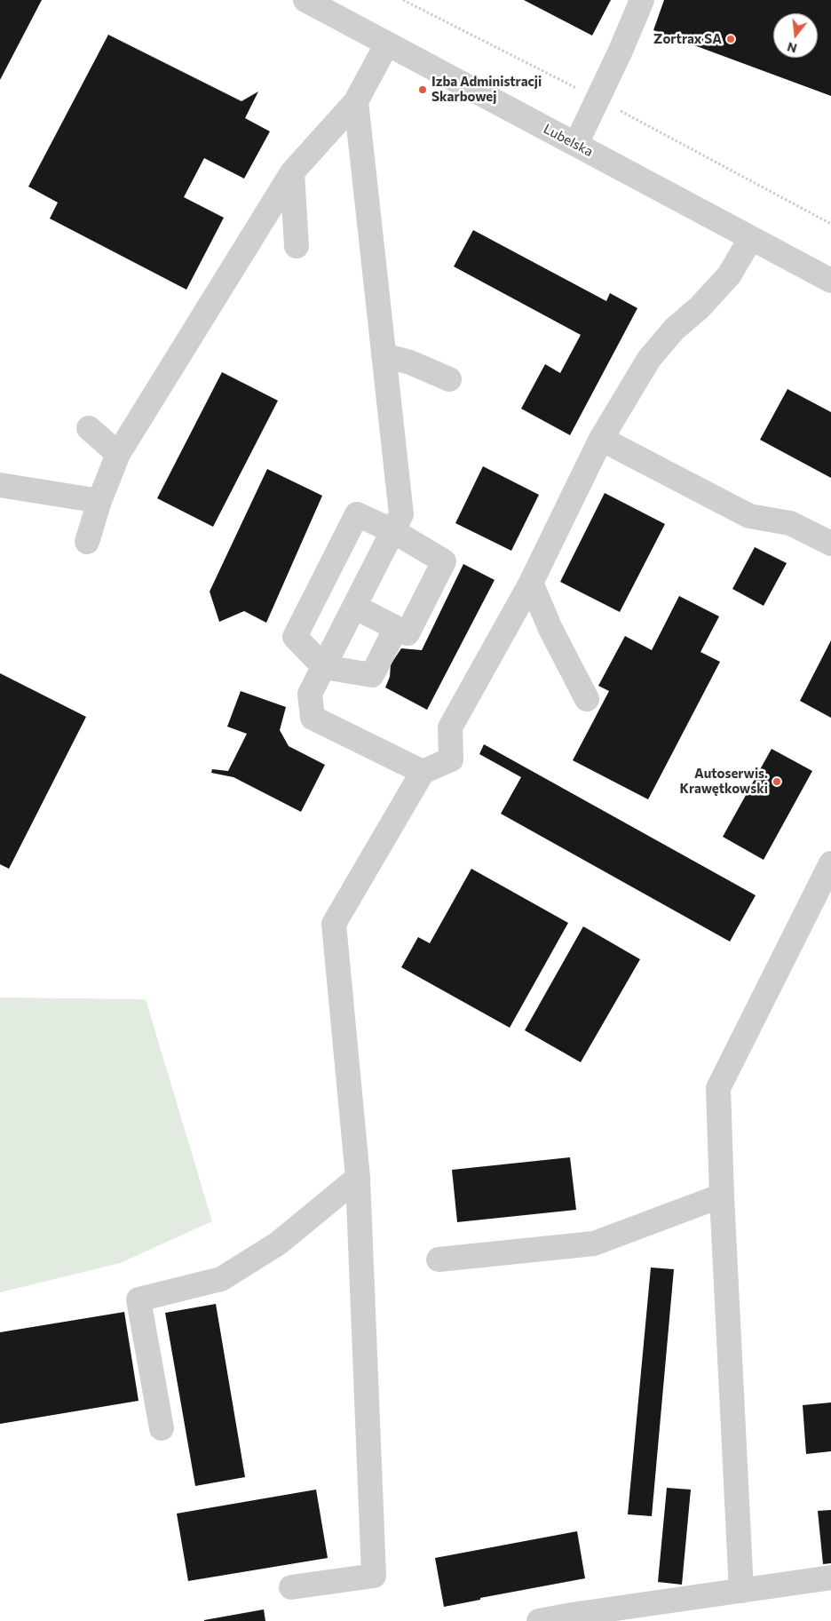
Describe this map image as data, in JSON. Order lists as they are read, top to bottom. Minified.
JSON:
{"streets":{"street":["Lubelska"]},"places":["Zortrax SA","Izba Administracji Skarbowej","Autoserwis. Krawętkowski"],"north":"bottom"}
